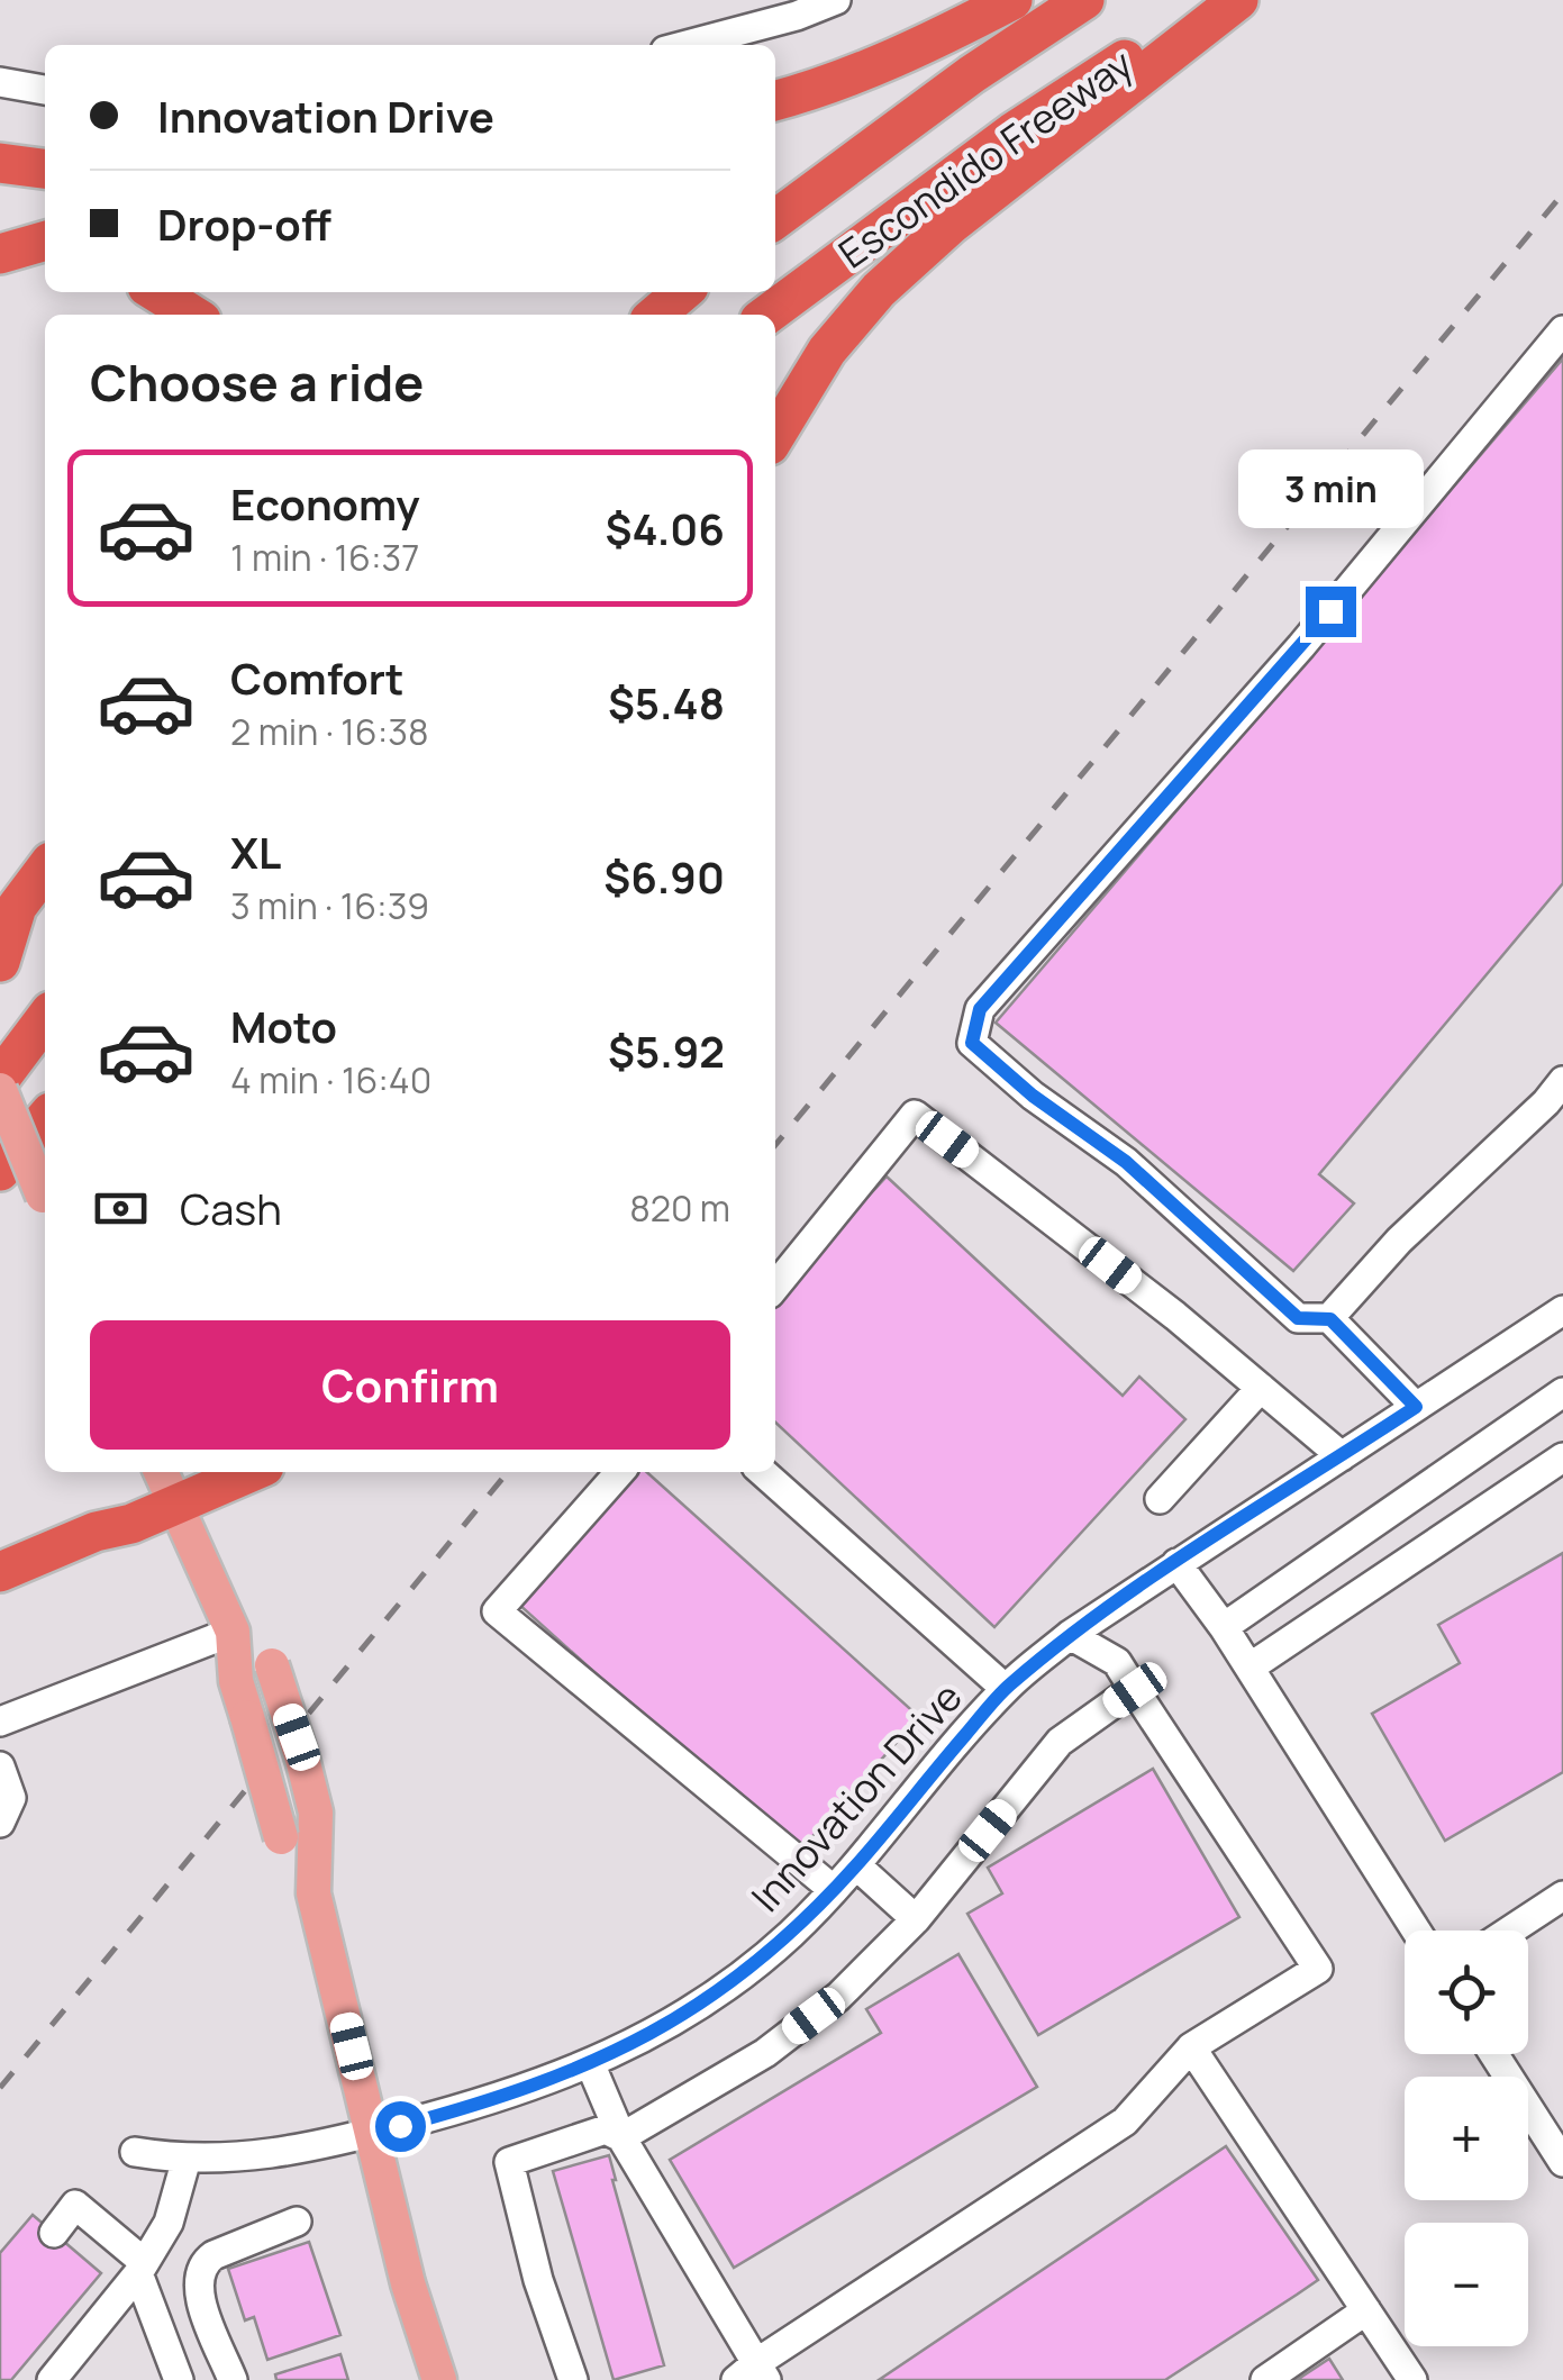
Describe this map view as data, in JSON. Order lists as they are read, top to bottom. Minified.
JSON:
{"streets":{"highway":["Escondido Freeway"],"street":["Innovation Drive"]},"page":{"banner":["Innovation Drive","Drop-off"],"heading":"Choose a ride","bubble":"3 min","list":[{"name":"Economy","note":"1 min · 16:37","value":"$4.06"},{"name":"Comfort","note":"2 min · 16:38","value":"$5.48"},{"name":"XL","note":"3 min · 16:39","value":"$6.90"},{"name":"Moto","note":"4 min · 16:40","value":"$5.92"}],"pay":["Cash","820 m"],"buttons":"Confirm","map_buttons":["+","−"]}}
